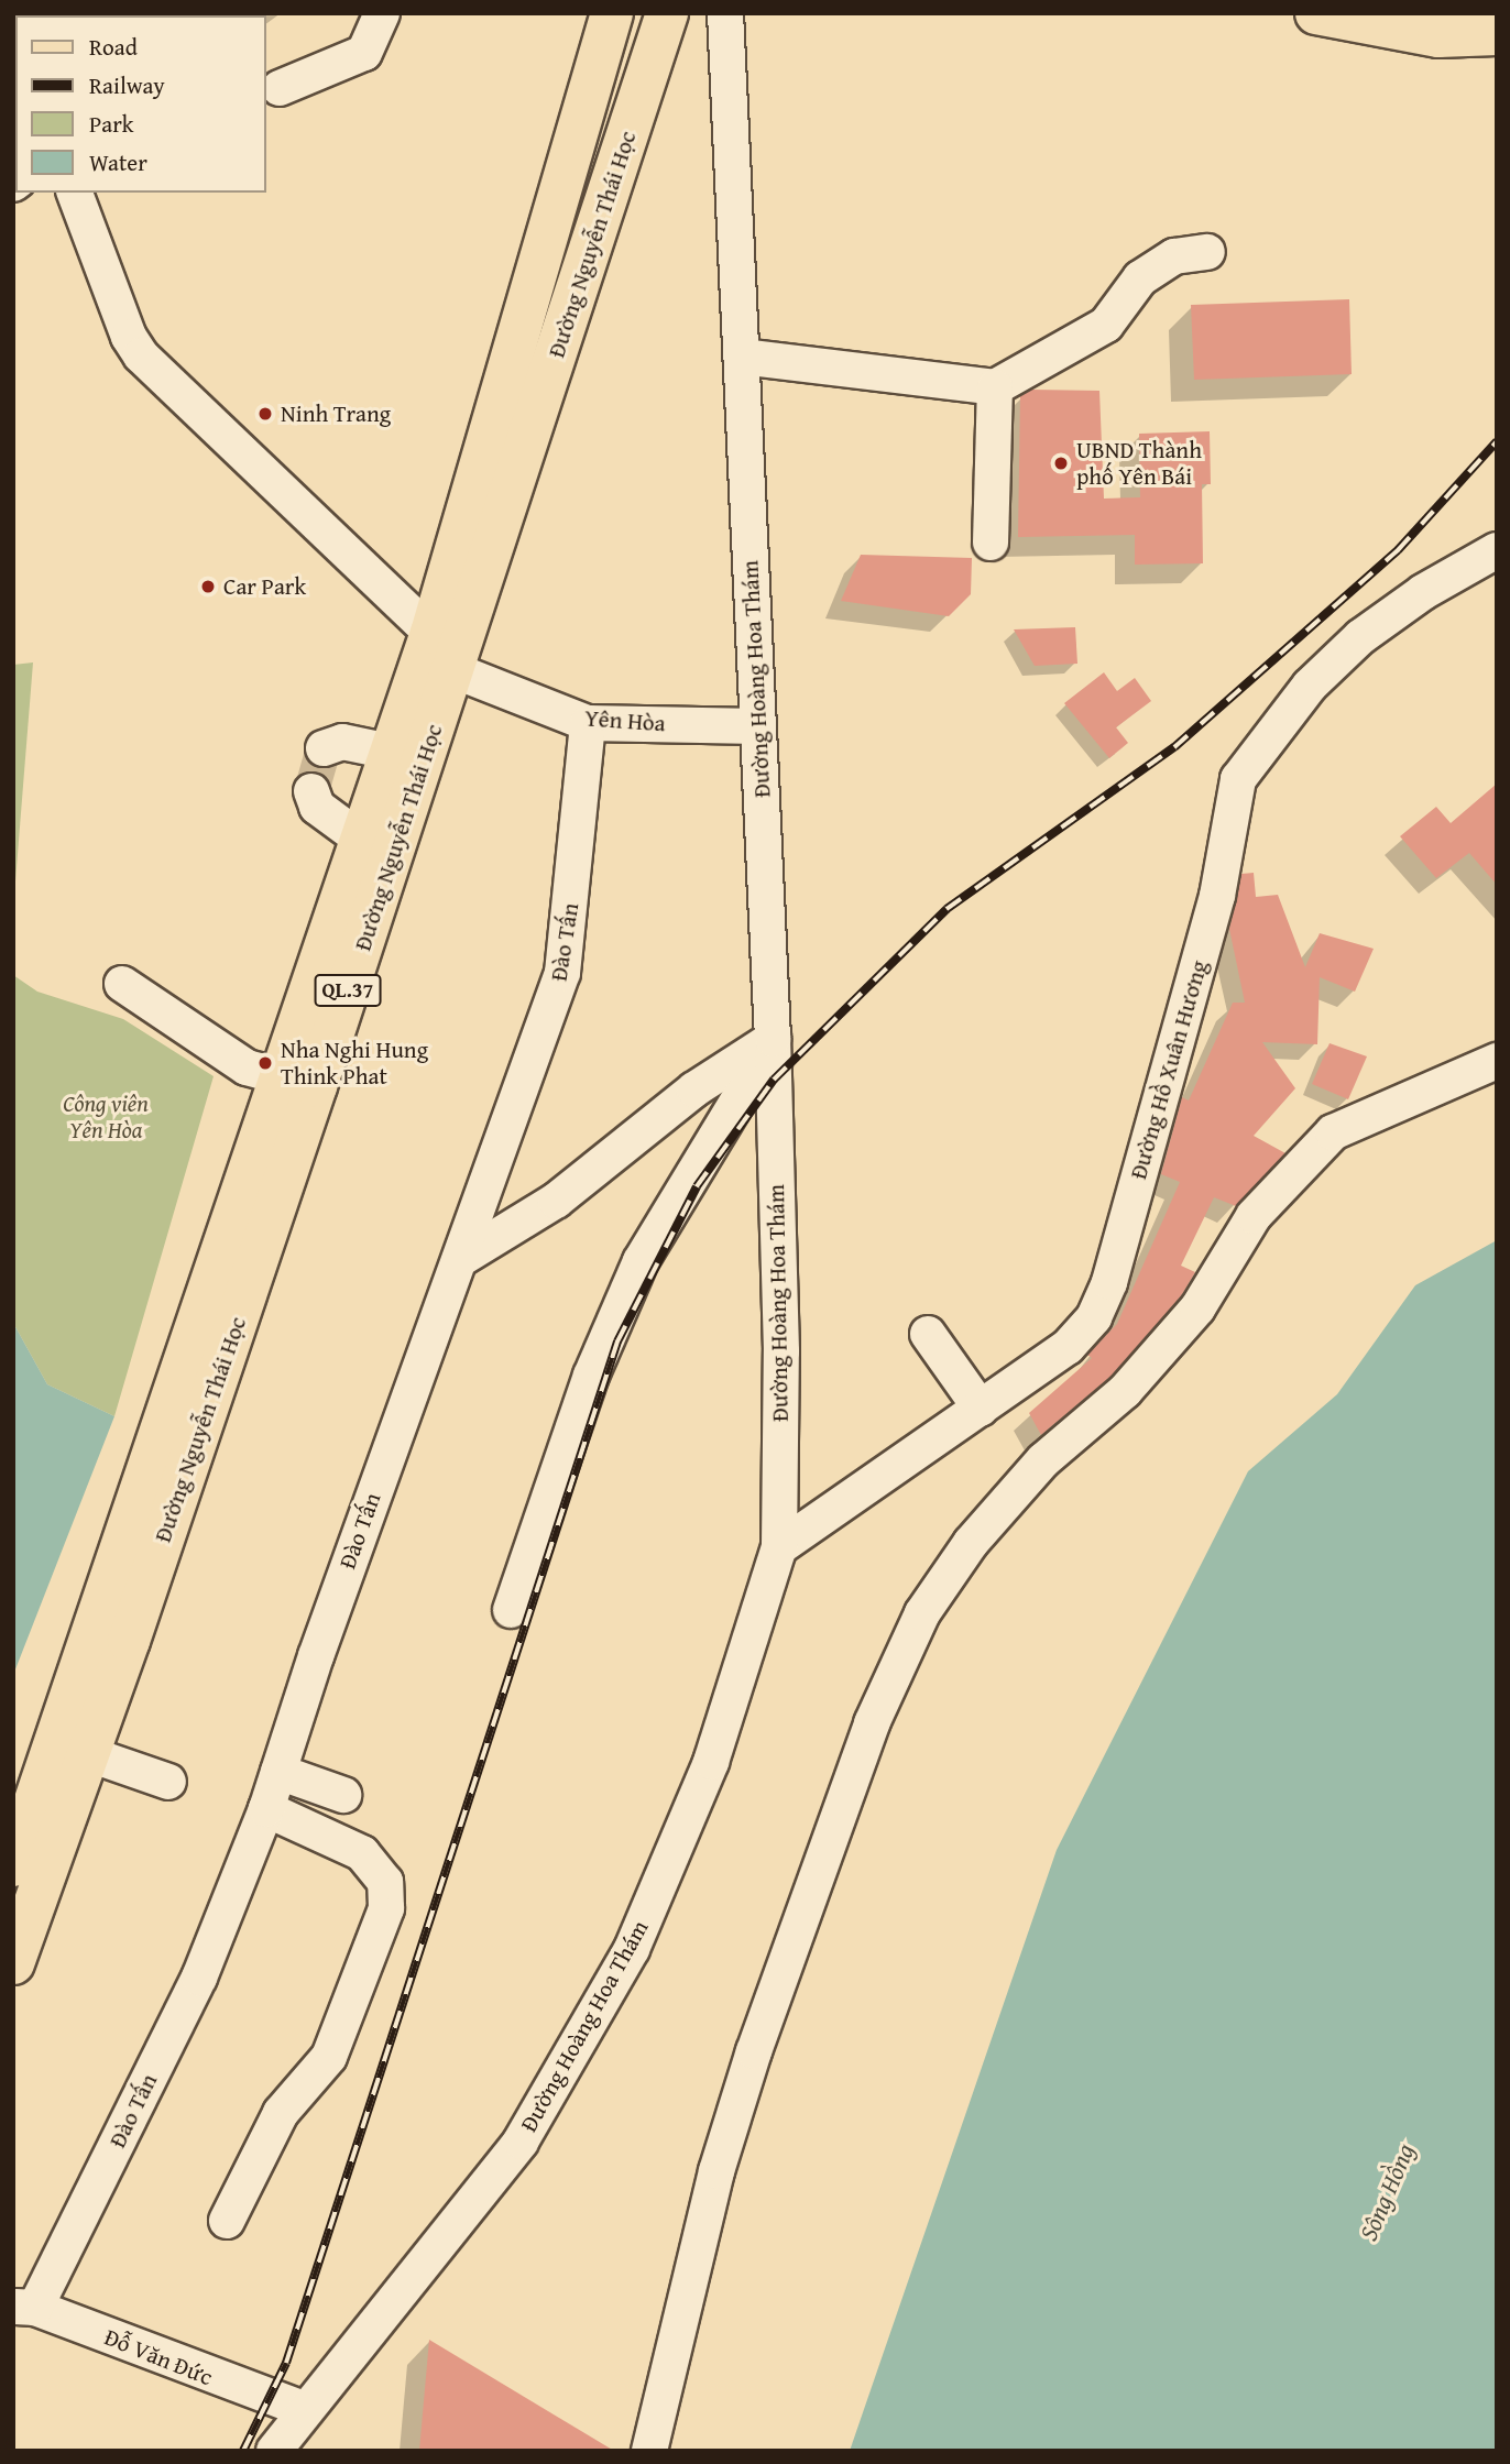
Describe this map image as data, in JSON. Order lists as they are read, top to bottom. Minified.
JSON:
{"streets":{"main road":["Đường Nguyễn Thái Học","QL.37"],"street":["Đường Hoàng Hoa Thám","Yên Hòa","Đào Tấn","Đường Hồ Xuân Hương","Đỗ Văn Đức"]},"crossings":[["Đường Nguyễn Thái Học","Yên Hòa"],["Đường Hoàng Hoa Thám","Yên Hòa"],["Đường Hoàng Hoa Thám","Đường Hồ Xuân Hương"],["Đường Hoàng Hoa Thám","Đỗ Văn Đức"],["Yên Hòa","Đào Tấn"],["Đào Tấn","Đỗ Văn Đức"]],"water":["Sông Hồng"],"parks":["Công viên Yên Hòa"],"places":["Ninh Trang","UBND Thành phố Yên Bái","Car Park","Nha Nghi Hung Think Phat"],"legend":["Road","Railway","Park","Water"]}
